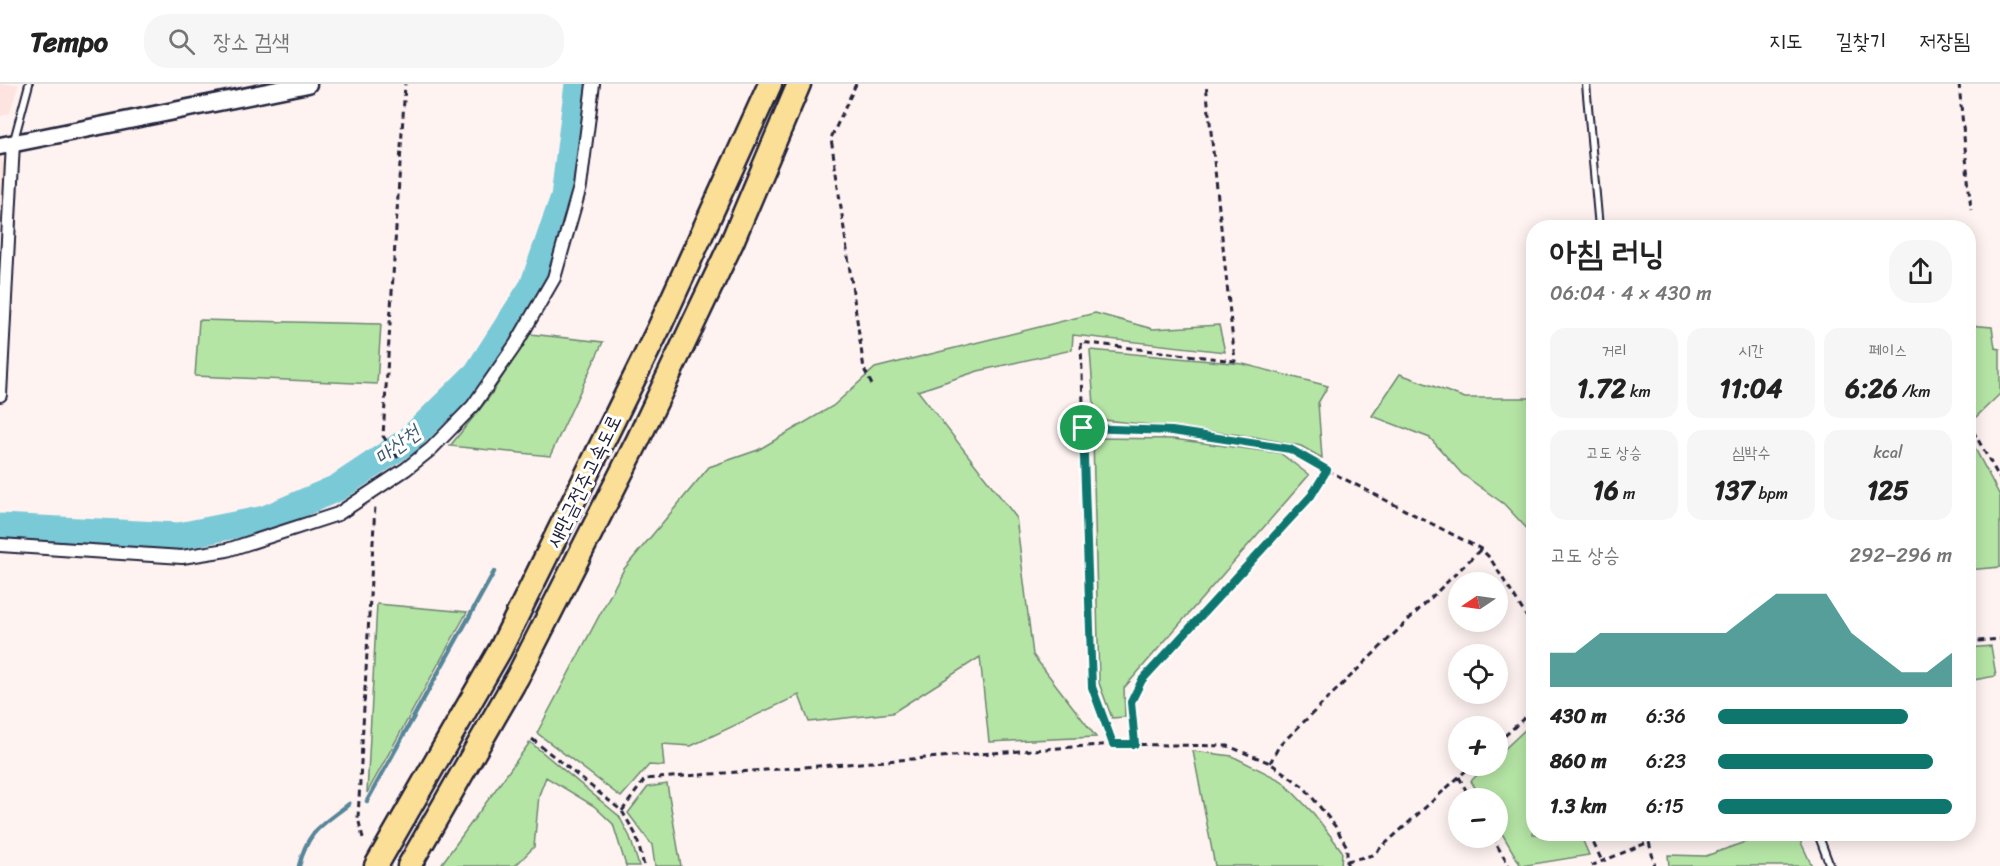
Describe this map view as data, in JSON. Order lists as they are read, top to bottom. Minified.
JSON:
{"streets":{"highway":["새만금전주고속도로"]},"water":["마산천"],"north":"left","page":{"header":"Tempo","search":"장소 검색","nav":["지도","길찾기","저장됨"],"heading":["아침 러닝","06:04 · 4 × 430 m"],"stats":[["거리","1.72 km"],["시간","11:04"],["페이스","6:26 /km"],["고도 상승","16 m"],["심박수","137 bpm"],["kcal","125"]],"chart":["고도 상승","292–296 m"],"map_buttons":["+","−"],"list":[{"name":"430 m","note":"6:36"},{"name":"860 m","note":"6:23"},{"name":"1.3 km","note":"6:15"}]}}
